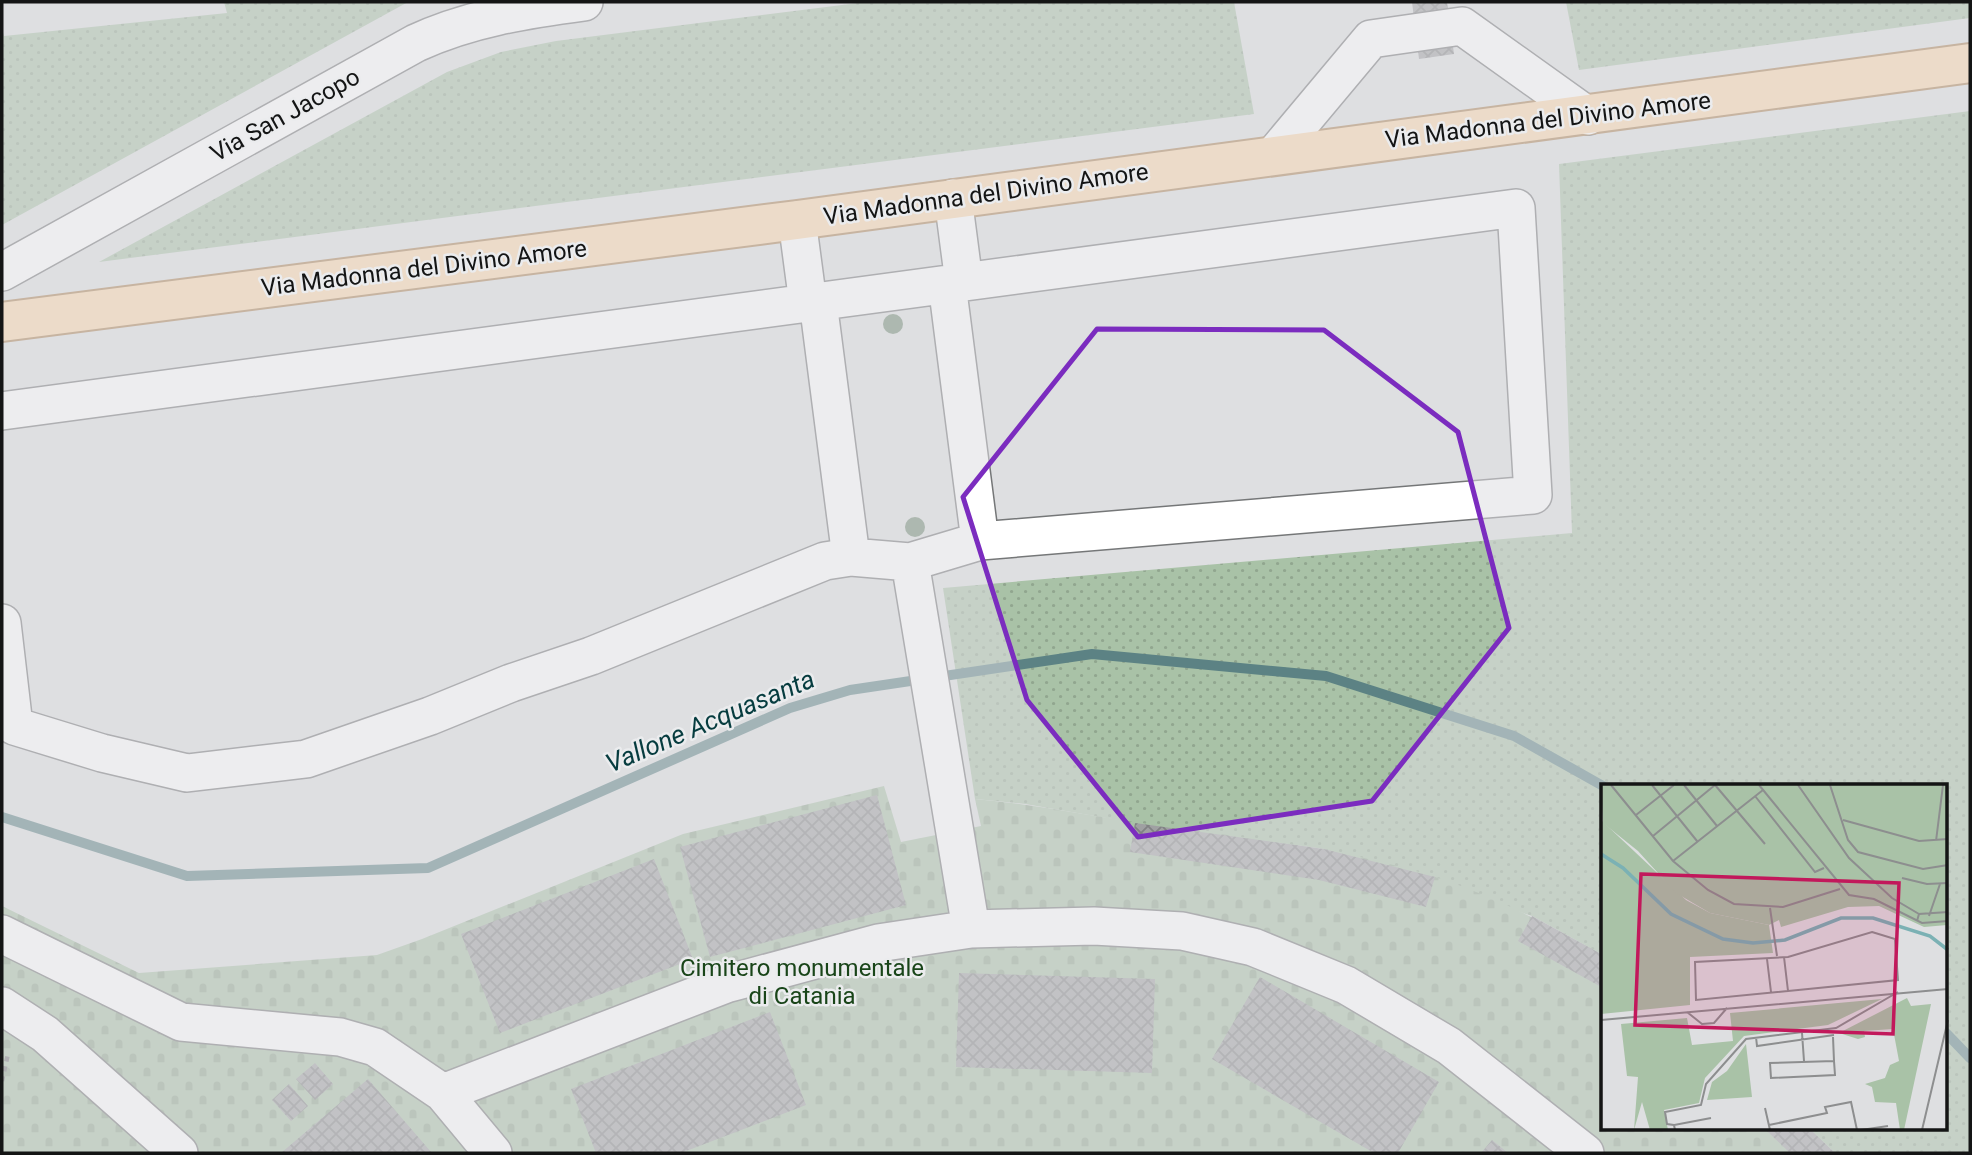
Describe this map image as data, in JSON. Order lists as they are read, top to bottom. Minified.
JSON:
{"streets":{"main road":["Via Madonna del Divino Amore"],"street":["Via San Jacopo"]},"water":["Vallone Acquasanta"],"parks":["Cimitero monumentale di Catania"]}
